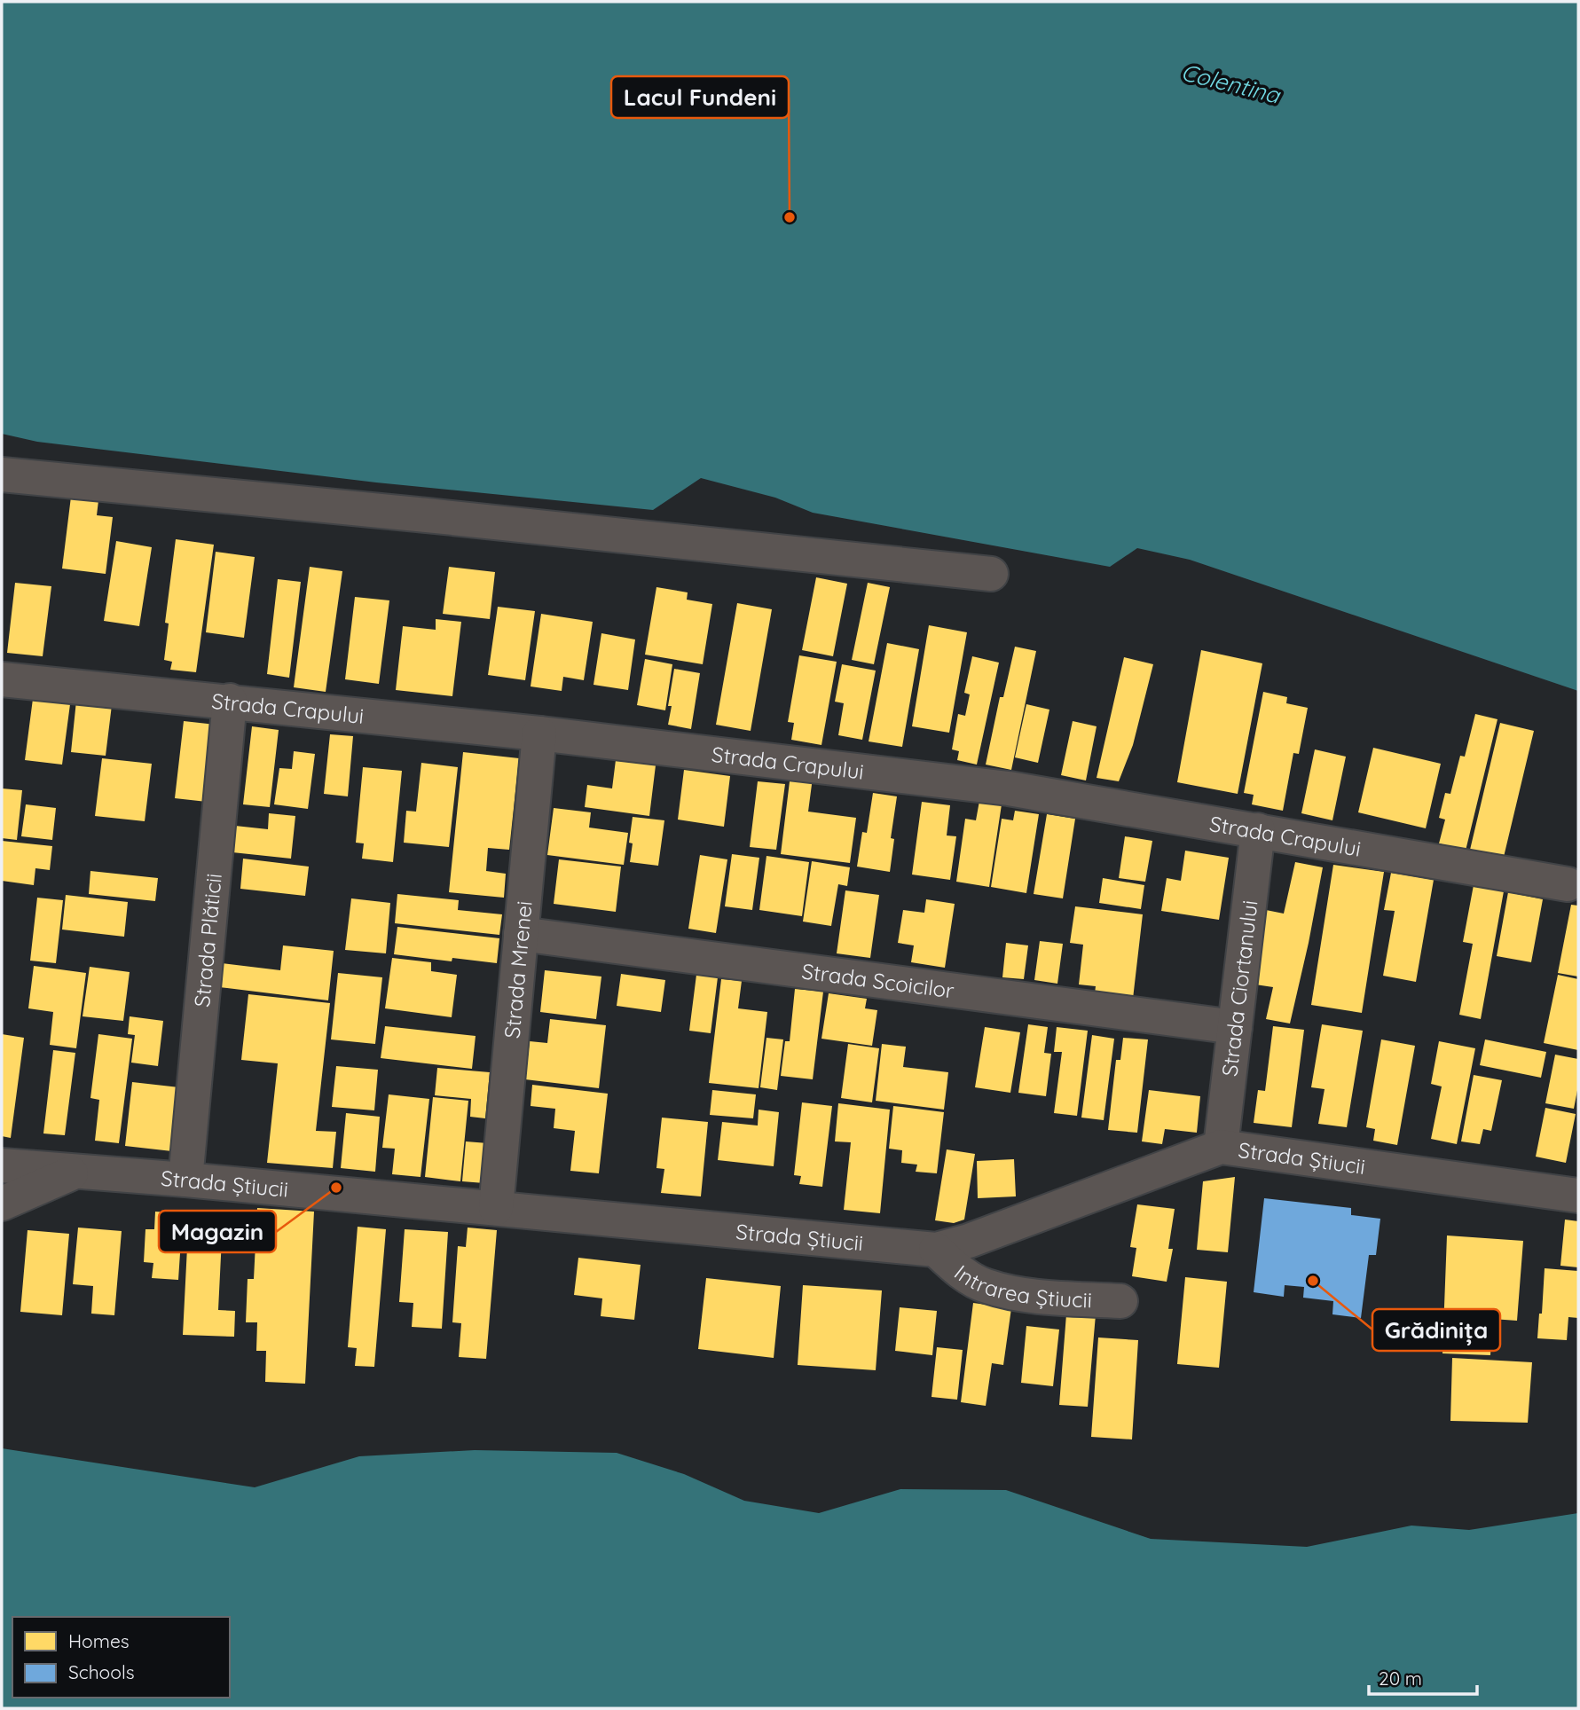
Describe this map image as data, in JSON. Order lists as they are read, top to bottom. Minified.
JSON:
{"streets":{"street":["Strada Crapului","Strada Plăticii","Strada Mrenei","Strada Scoicilor","Strada Ciortanului","Strada Știucii","Intrarea Știucii"]},"crossings":[["Strada Crapului","Strada Plăticii"],["Strada Crapului","Strada Mrenei"],["Strada Crapului","Strada Ciortanului"],["Strada Plăticii","Strada Știucii"],["Strada Mrenei","Strada Scoicilor"],["Strada Mrenei","Strada Știucii"],["Strada Scoicilor","Strada Ciortanului"],["Strada Ciortanului","Strada Știucii"],["Strada Știucii","Intrarea Știucii"]],"water":["Colentina"],"places":["Lacul Fundeni","Magazin","Grădinița"],"legend":["Homes","Schools"],"scale_bar":"20 m"}
